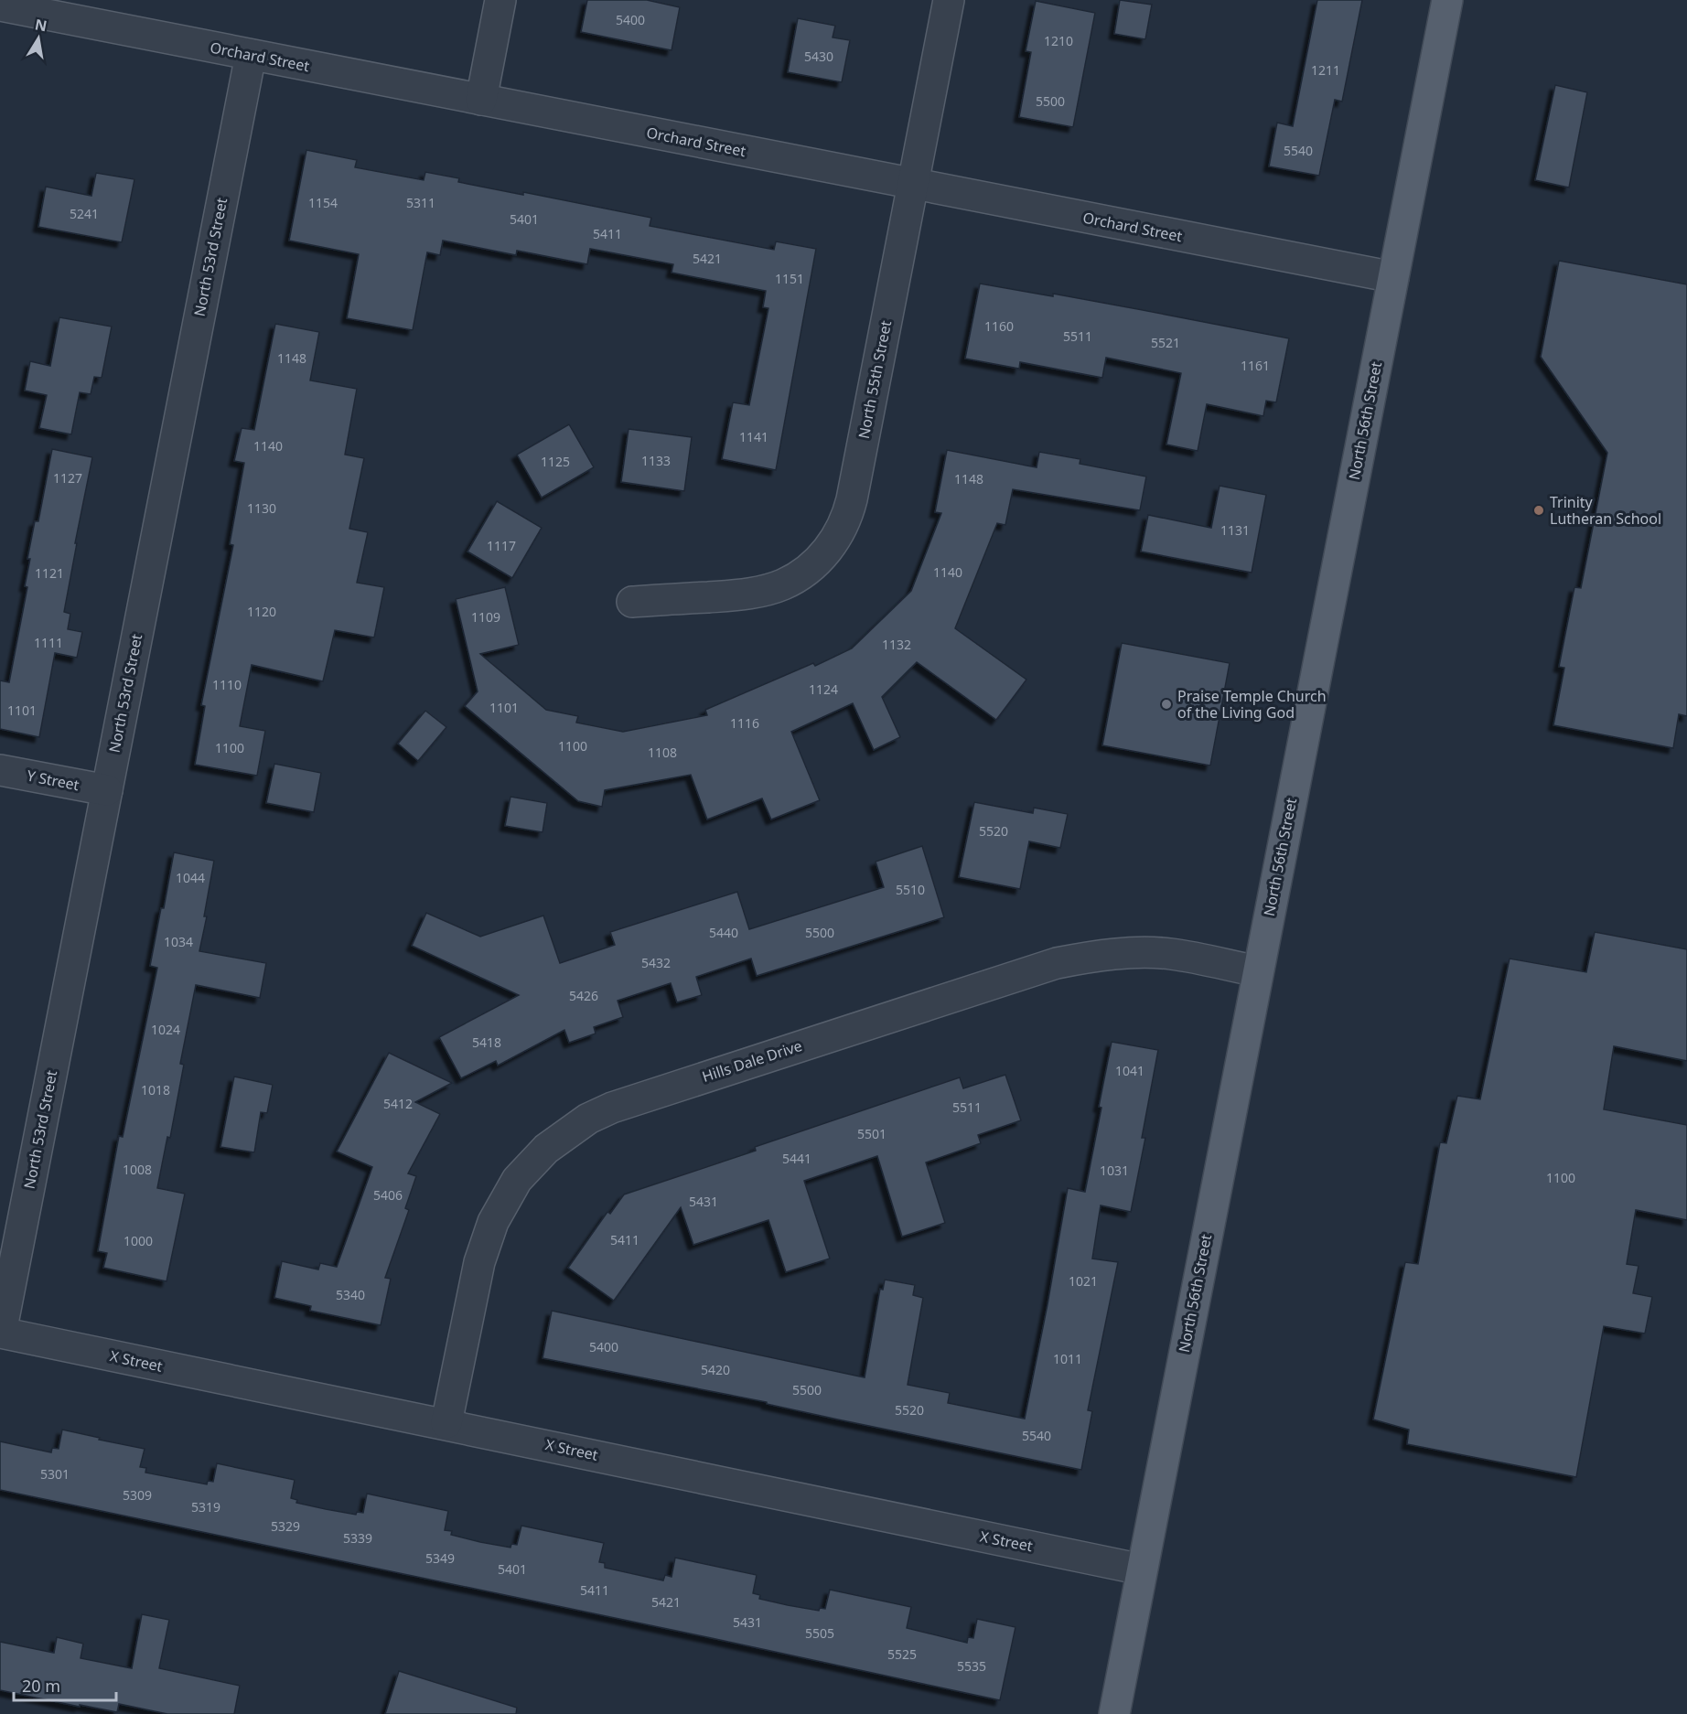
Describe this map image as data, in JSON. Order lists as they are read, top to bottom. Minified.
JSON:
{"streets":{"main road":["North 56th Street"],"street":["Orchard Street","North 53rd Street","North 55th Street","Y Street","Hills Dale Drive","X Street"]},"crossings":[["Orchard Street","North 53rd Street"],["Orchard Street","North 55th Street"],["Orchard Street","North 56th Street"],["North 53rd Street","Y Street"],["North 53rd Street","X Street"],["North 56th Street","Hills Dale Drive"],["North 56th Street","X Street"],["Hills Dale Drive","X Street"]],"places":["Trinity Lutheran School","Praise Temple Church of the Living God"],"house_numbers":["5400","1210","5430","1211","5500","5540","1154","5311","5241","5401","5411","5421","1151","1160","5511","5521","1148","1161","1141","1140","1133","1125","1127","1148","1130","1131","1117","1140","1121","1120","1109","1111","1132","1110","1124","1101","1101","1116","1100","1100","1108","5520","1044","5510","5440","5500","1034","5432","5426","1024","5418","1041","1018","5412","5511","5501","5441","1008","1031","1100","5406","5431","5411","1000","1021","5340","5400","1011","5420","5500","5520","5540","5301","5309","5319","5329","5339","5349","5401","5411","5421","5431","5505","5525","5535"],"scale_bar":"20 m","north":"top"}
